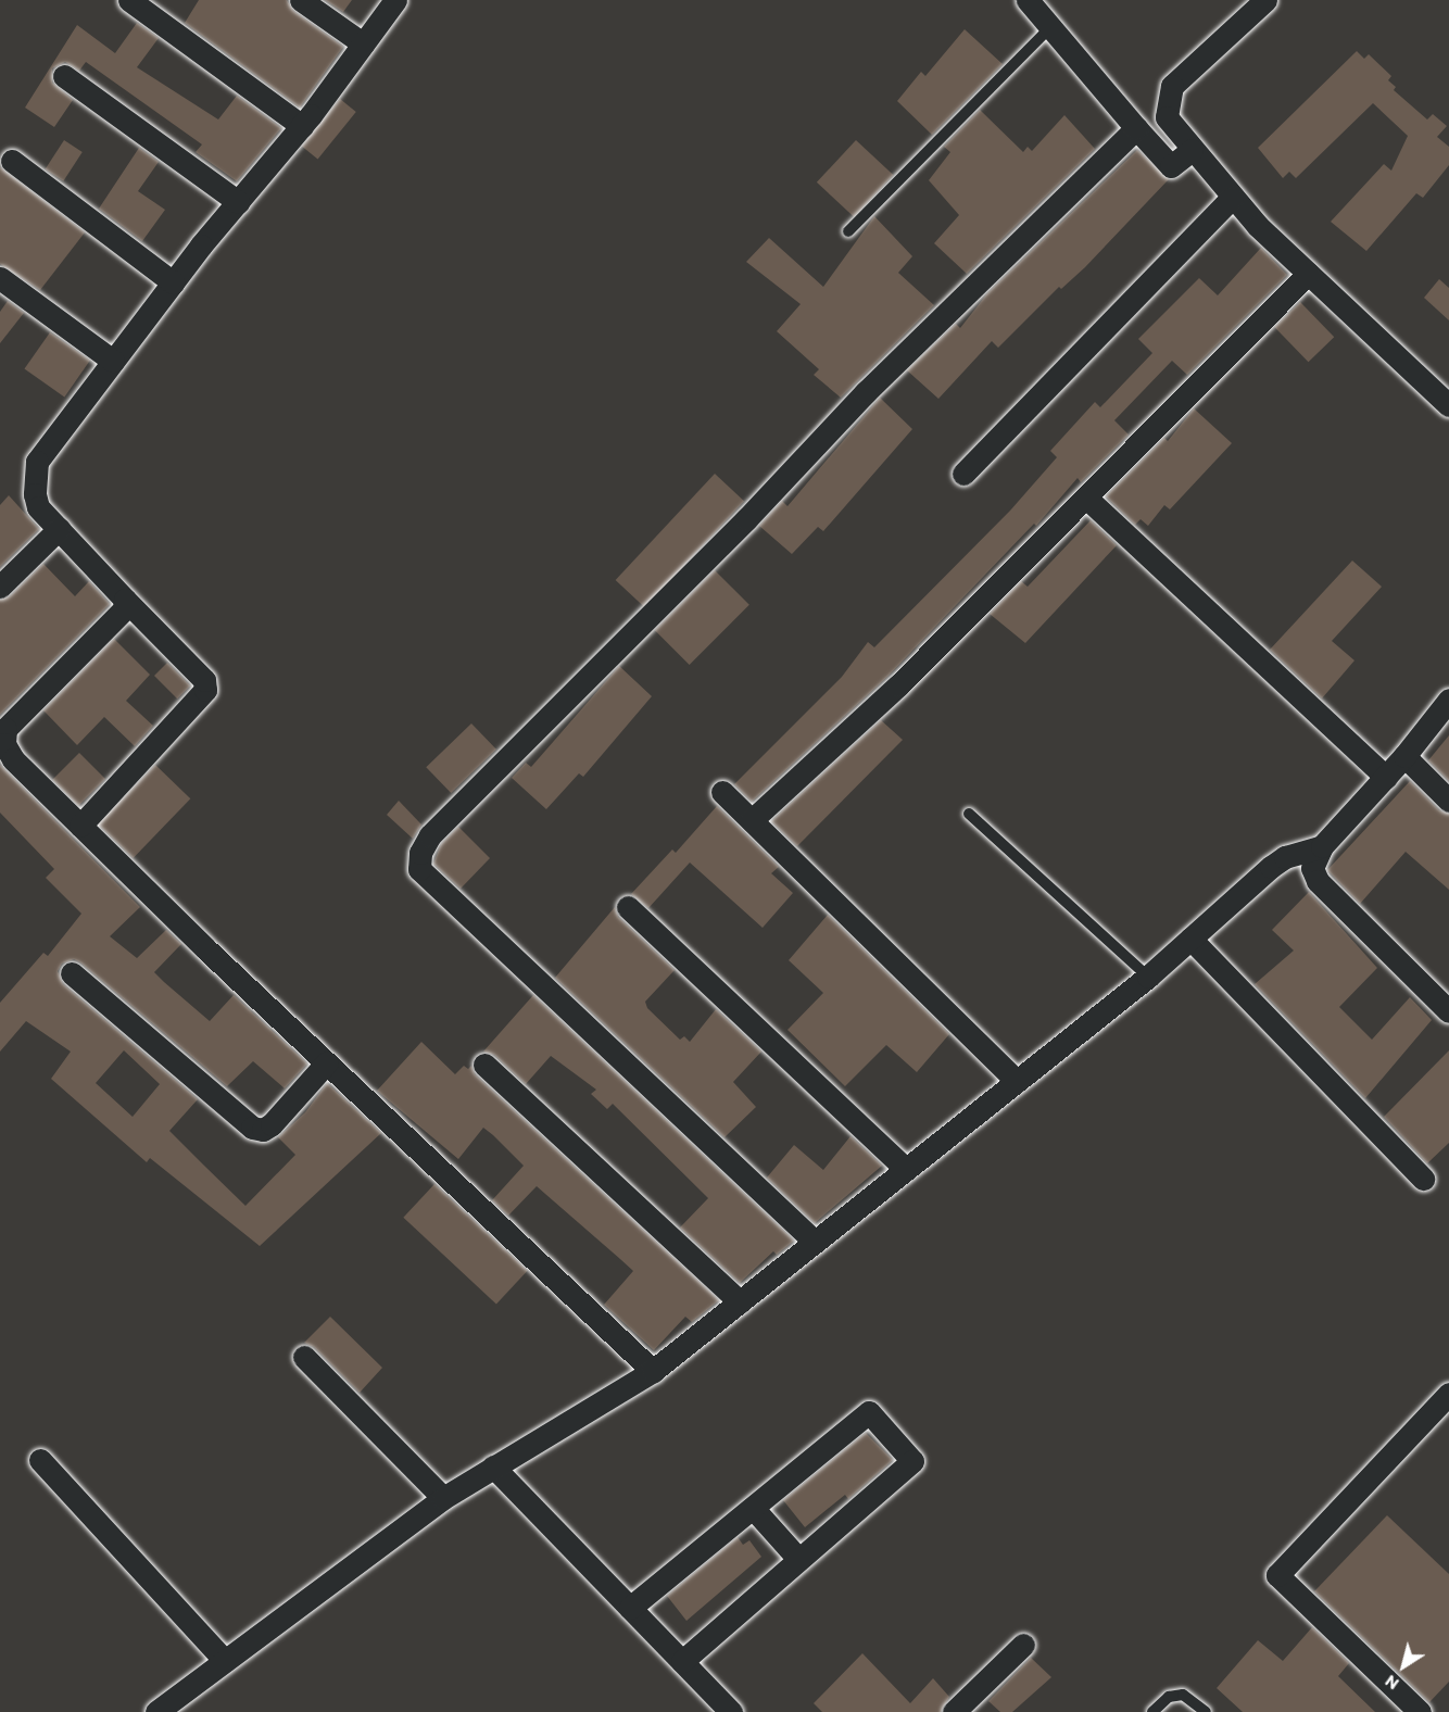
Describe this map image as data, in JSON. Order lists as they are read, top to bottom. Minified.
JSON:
{"north":"bottom left"}
